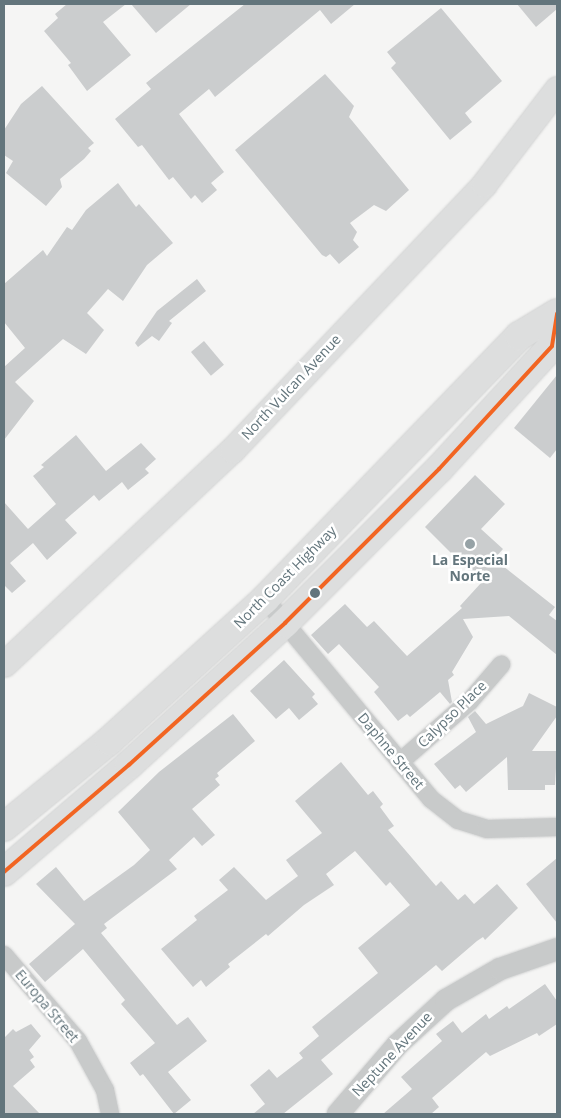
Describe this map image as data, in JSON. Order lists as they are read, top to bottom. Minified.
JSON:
{"streets":{"main road":["North Vulcan Avenue","North Coast Highway"],"street":["Calypso Place","Daphne Street","Europa Street","Neptune Avenue"]},"crossings":[["North Coast Highway","Daphne Street"],["Calypso Place","Daphne Street"]],"places":["La Especial Norte"]}
